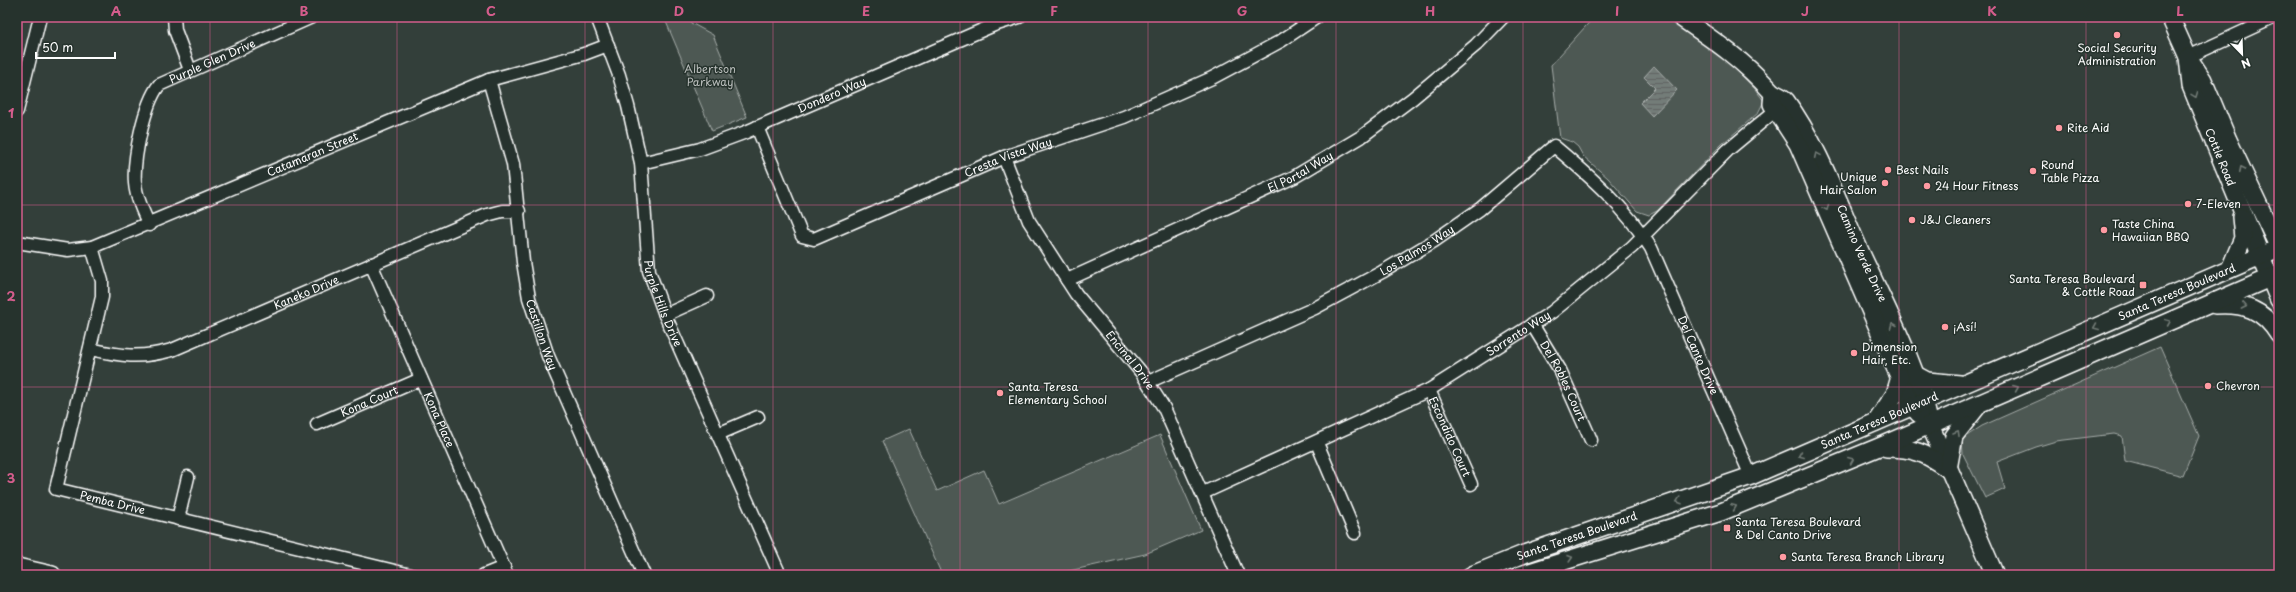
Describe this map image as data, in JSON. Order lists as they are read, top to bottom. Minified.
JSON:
{"streets":{"main road":["Cottle Road","Camino Verde Drive","Santa Teresa Boulevard"],"street":["Purple Glen Drive","Dondero Way","Catamaran Street","Cresta Vista Way","El Portal Way","Los Palmos Way","Kaneko Drive","Purple Hills Drive","Sorrento Way","Castillon Way","Del Canto Drive","Encinal Drive","Del Robles Court","Kona Court","Kona Place","Escondido Court","Pemba Drive"]},"crossings":[["Purple Glen Drive","Catamaran Street"],["Dondero Way","Cresta Vista Way"],["Dondero Way","Purple Hills Drive"],["Catamaran Street","Purple Hills Drive"],["Catamaran Street","Castillon Way"],["Catamaran Street","Pemba Drive"],["Cresta Vista Way","Encinal Drive"],["Cottle Road","Santa Teresa Boulevard"],["El Portal Way","Encinal Drive"],["Los Palmos Way","Sorrento Way"],["Los Palmos Way","Del Canto Drive"],["Los Palmos Way","Encinal Drive"],["Camino Verde Drive","Santa Teresa Boulevard"],["Camino Verde Drive","Sorrento Way"],["Kaneko Drive","Castillon Way"],["Kaneko Drive","Kona Place"],["Kaneko Drive","Pemba Drive"],["Santa Teresa Boulevard","Del Canto Drive"],["Sorrento Way","Del Canto Drive"],["Sorrento Way","Encinal Drive"],["Sorrento Way","Del Robles Court"],["Sorrento Way","Escondido Court"],["Kona Court","Kona Place"]],"parks":["Albertson Parkway"],"places":{"other":["Social Security Administration","Rite Aid","Best Nails","Round Table Pizza","Unique Hair Salon","24 Hour Fitness","7-Eleven","J&J Cleaners","Taste China Hawaiian BBQ","¡Así!","Dimension Hair, Etc.","Chevron","Santa Teresa Elementary School","Santa Teresa Branch Library"],"transit":["Santa Teresa Boulevard & Cottle Road","Santa Teresa Boulevard & Del Canto Drive"]},"scale_bar":"50 m","north":"bottom right","grid":{"columns":["A","B","C","D","E","F","G","H","I","J","K","L"],"rows":["1","2","3"]}}
